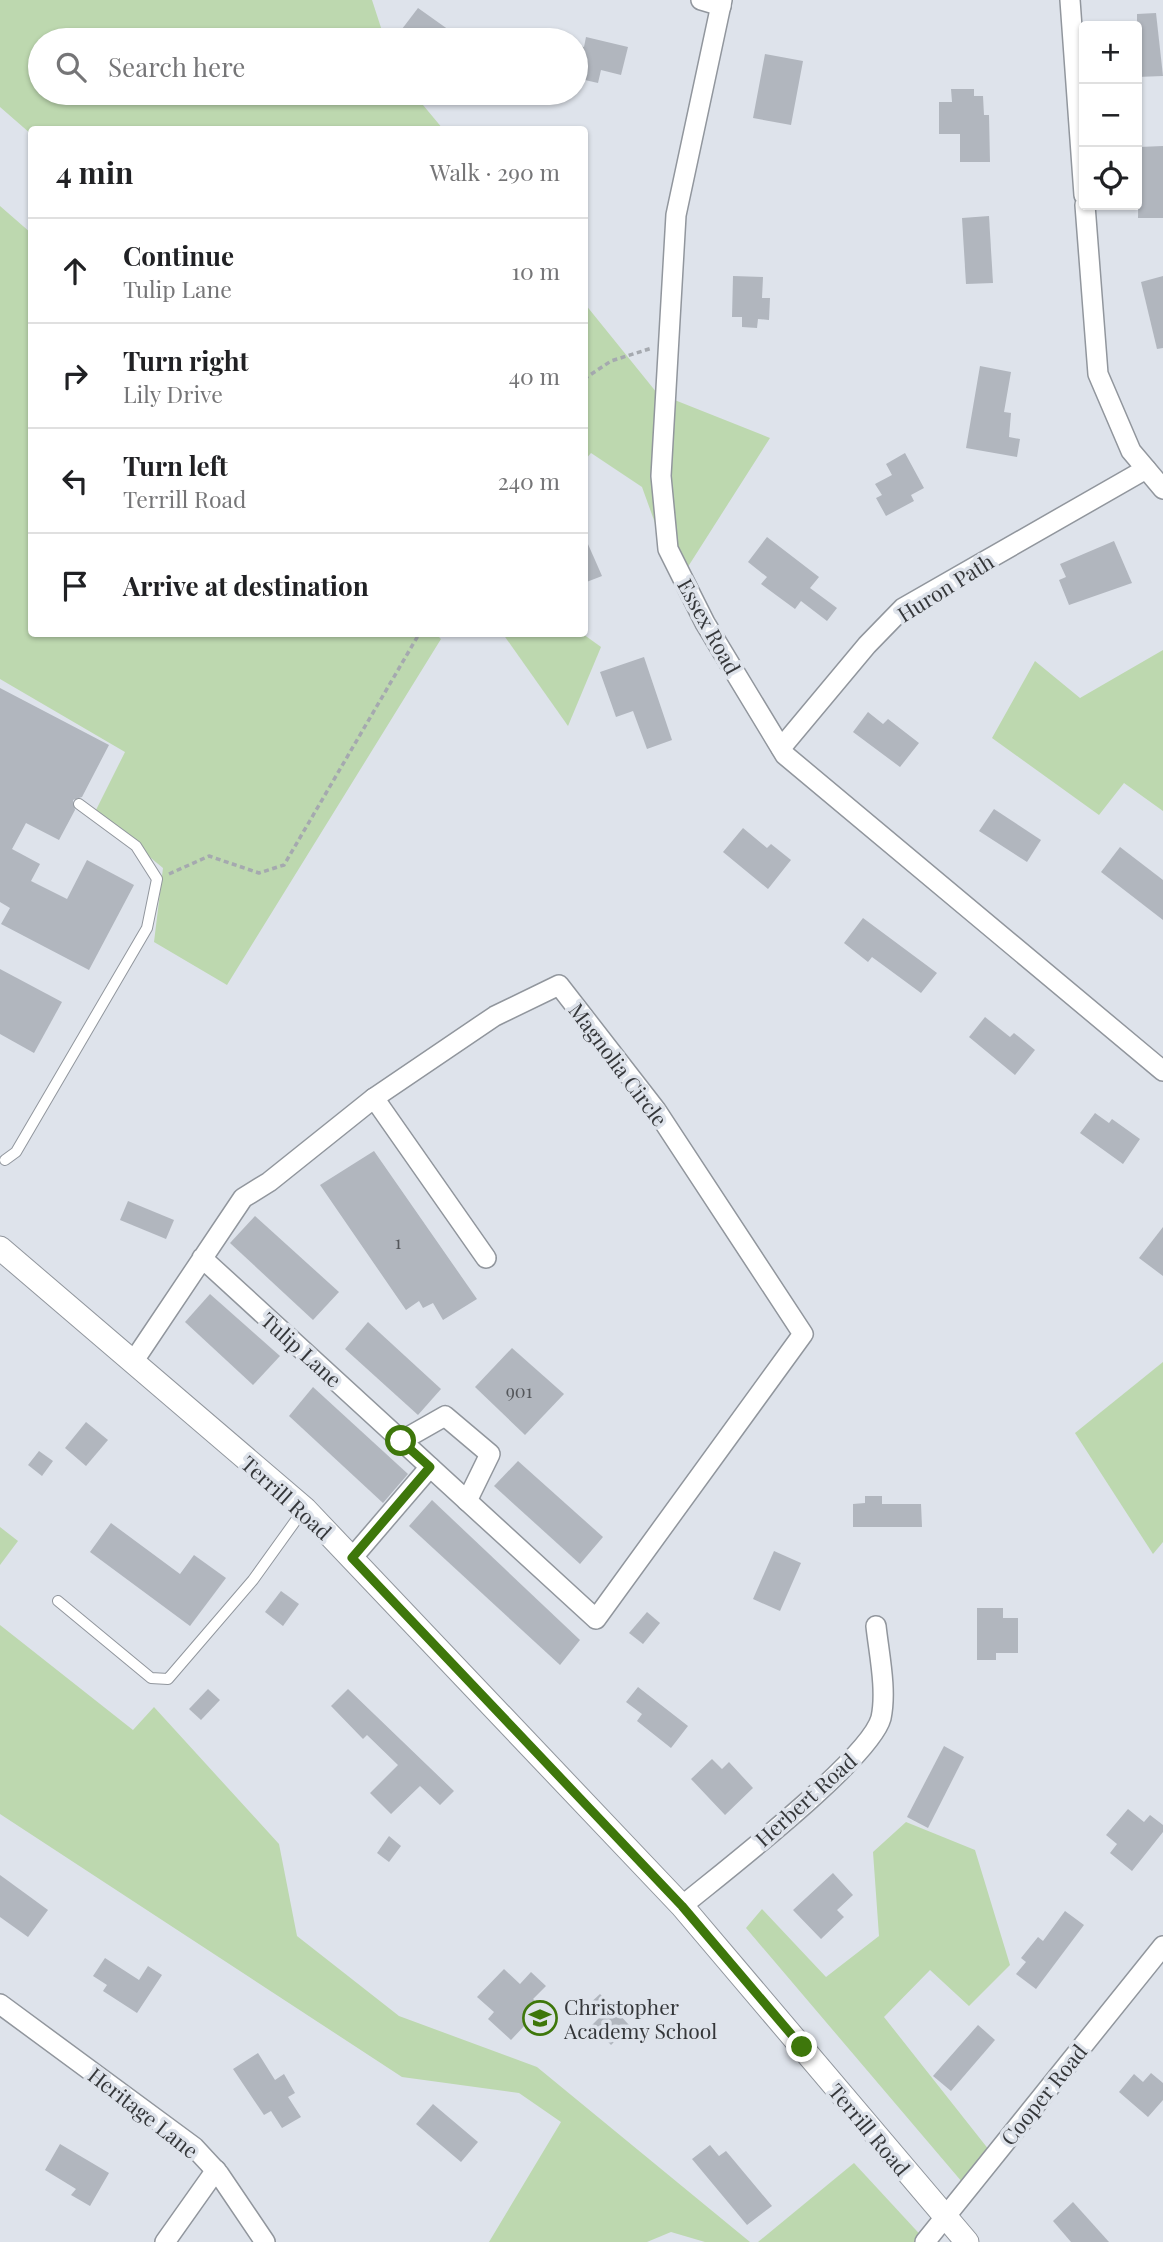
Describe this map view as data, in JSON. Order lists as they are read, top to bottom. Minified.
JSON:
{"streets":{"street":["Huron Path","Essex Road","Magnolia Circle","Tulip Lane","Terrill Road","Herbert Road","Cooper Road","Heritage Lane"]},"crossings":[["Huron Path","Essex Road"],["Magnolia Circle","Tulip Lane"],["Magnolia Circle","Terrill Road"],["Terrill Road","Herbert Road"],["Terrill Road","Cooper Road"]],"places":{"school or university":["Christopher Academy School"]},"house_numbers":["1","901"],"page":{"map_buttons":["+","−"],"search":"Search here","heading":["4 min","Walk · 290 m"],"list":[["Continue","Tulip Lane","10 m"],["Turn right","Lily Drive","40 m"],["Turn left","Terrill Road","240 m"],"Arrive at destination"]}}
